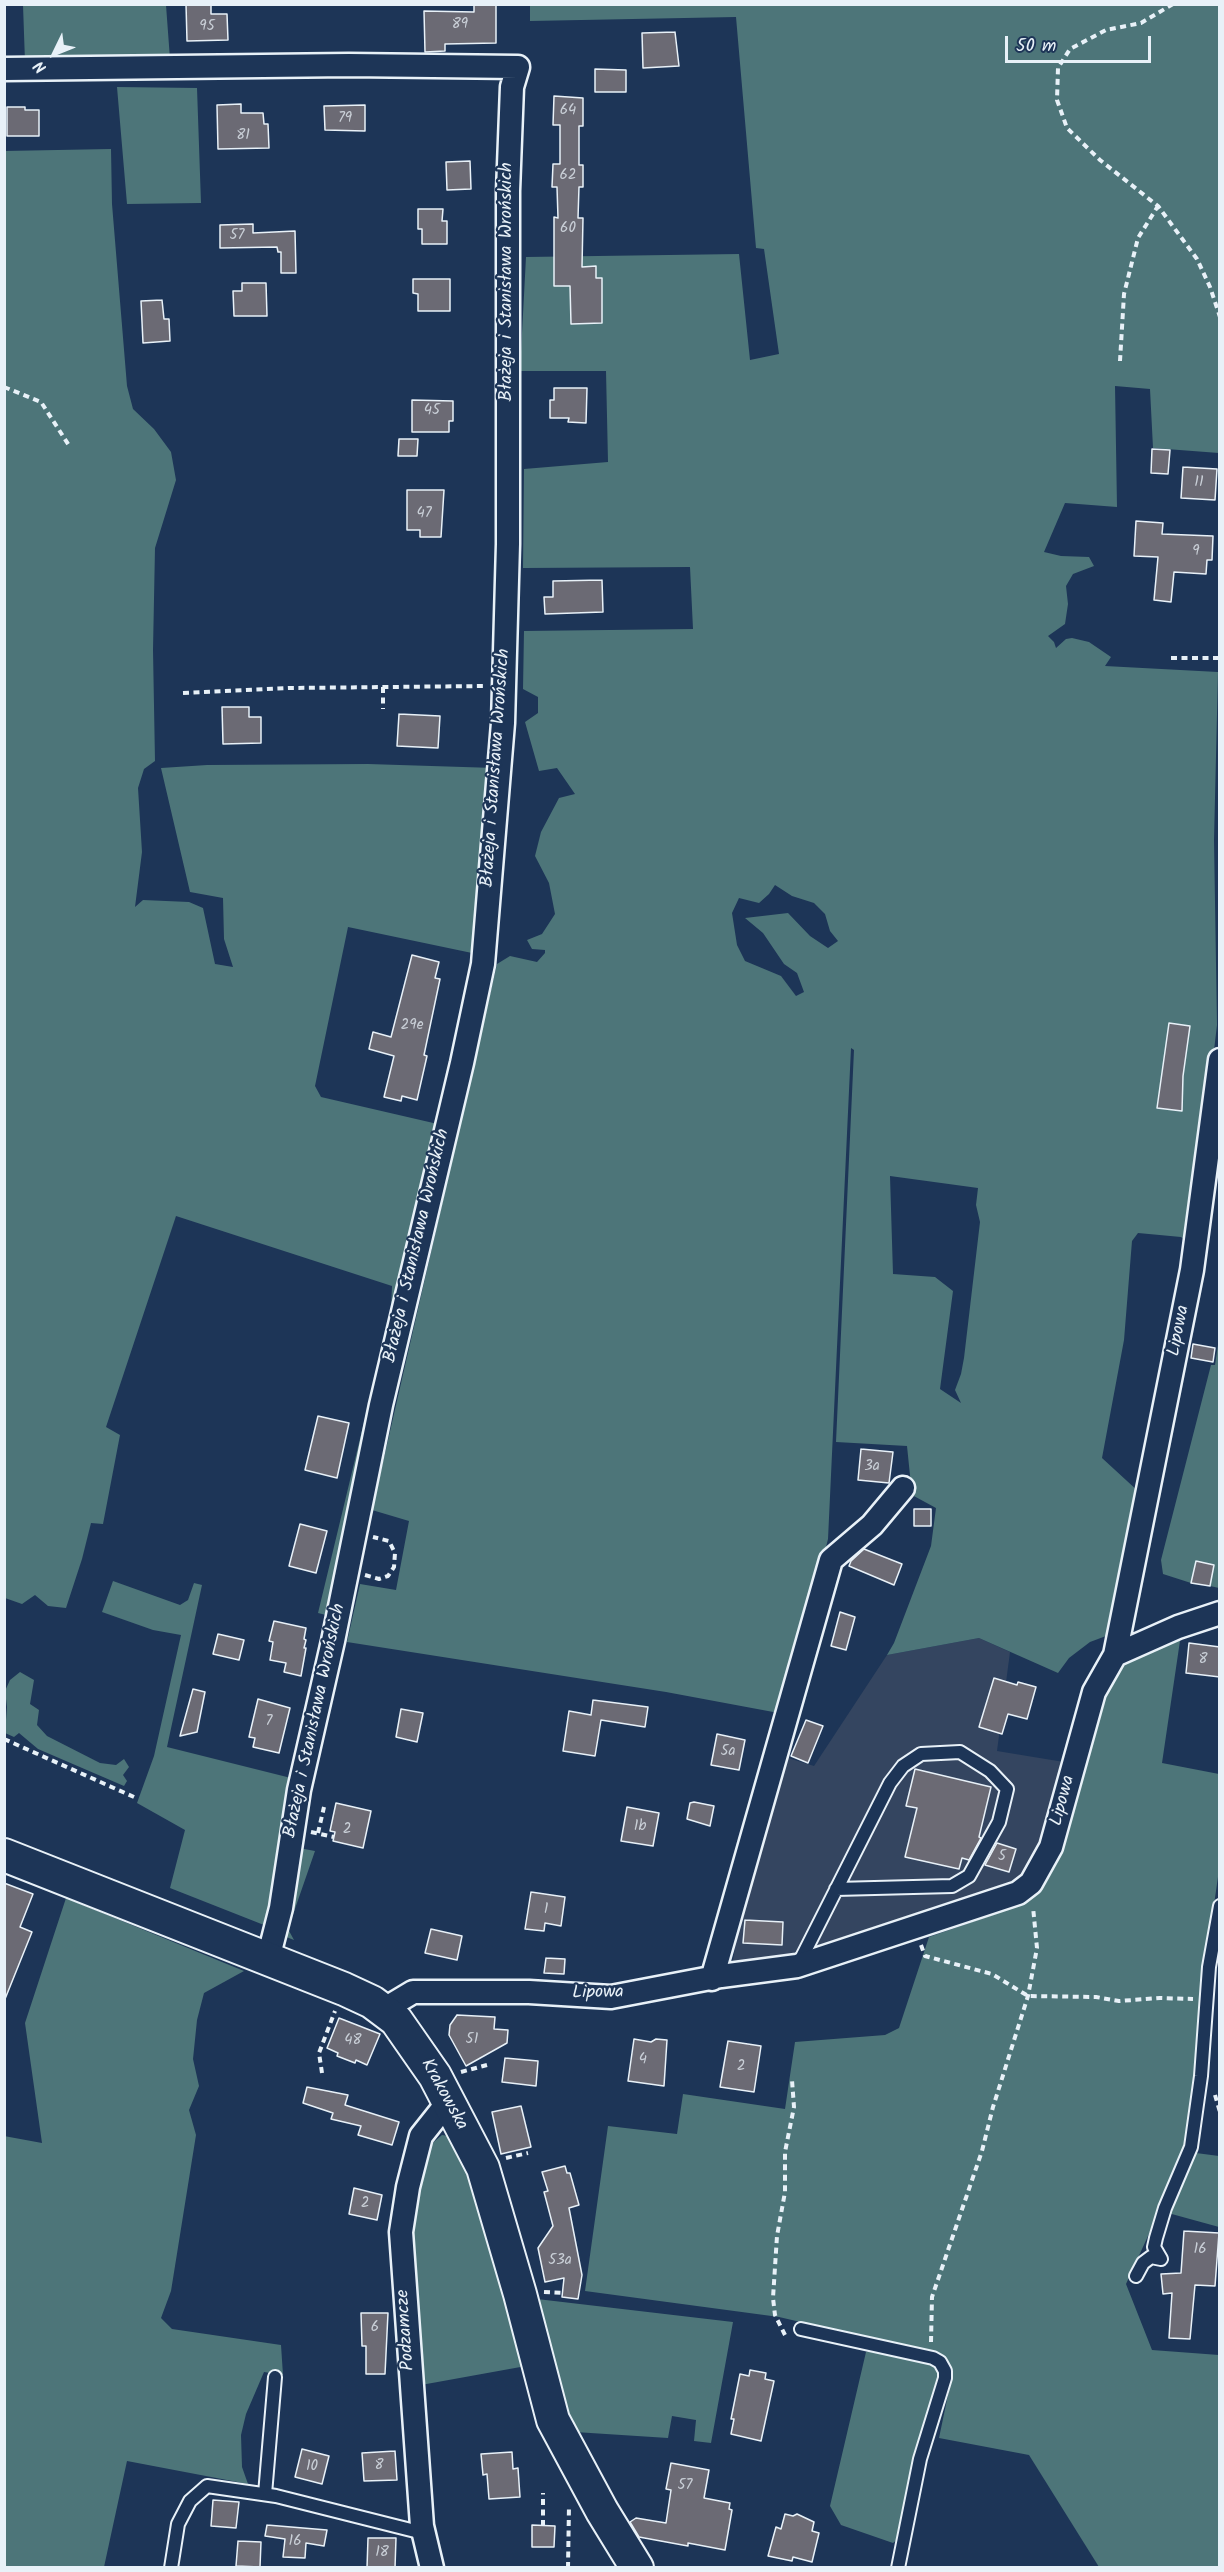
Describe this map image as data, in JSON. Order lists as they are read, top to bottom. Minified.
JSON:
{"streets":{"street":["Błażeja i Stanisława Wrońskich","Lipowa","Krakowska","Podzamcze"]},"crossings":[["Błażeja i Stanisława Wrońskich","Krakowska"],["Lipowa","Krakowska"],["Krakowska","Podzamcze"]],"house_numbers":["89","95","64","79","81","62","60","57","45","11","47","9","29e","3a","8","7","5a","1b","2","5","1","51","48","4","2","2","16","53a","6","8","10","57","16","18"],"scale_bar":"50 m","north":"bottom left"}
